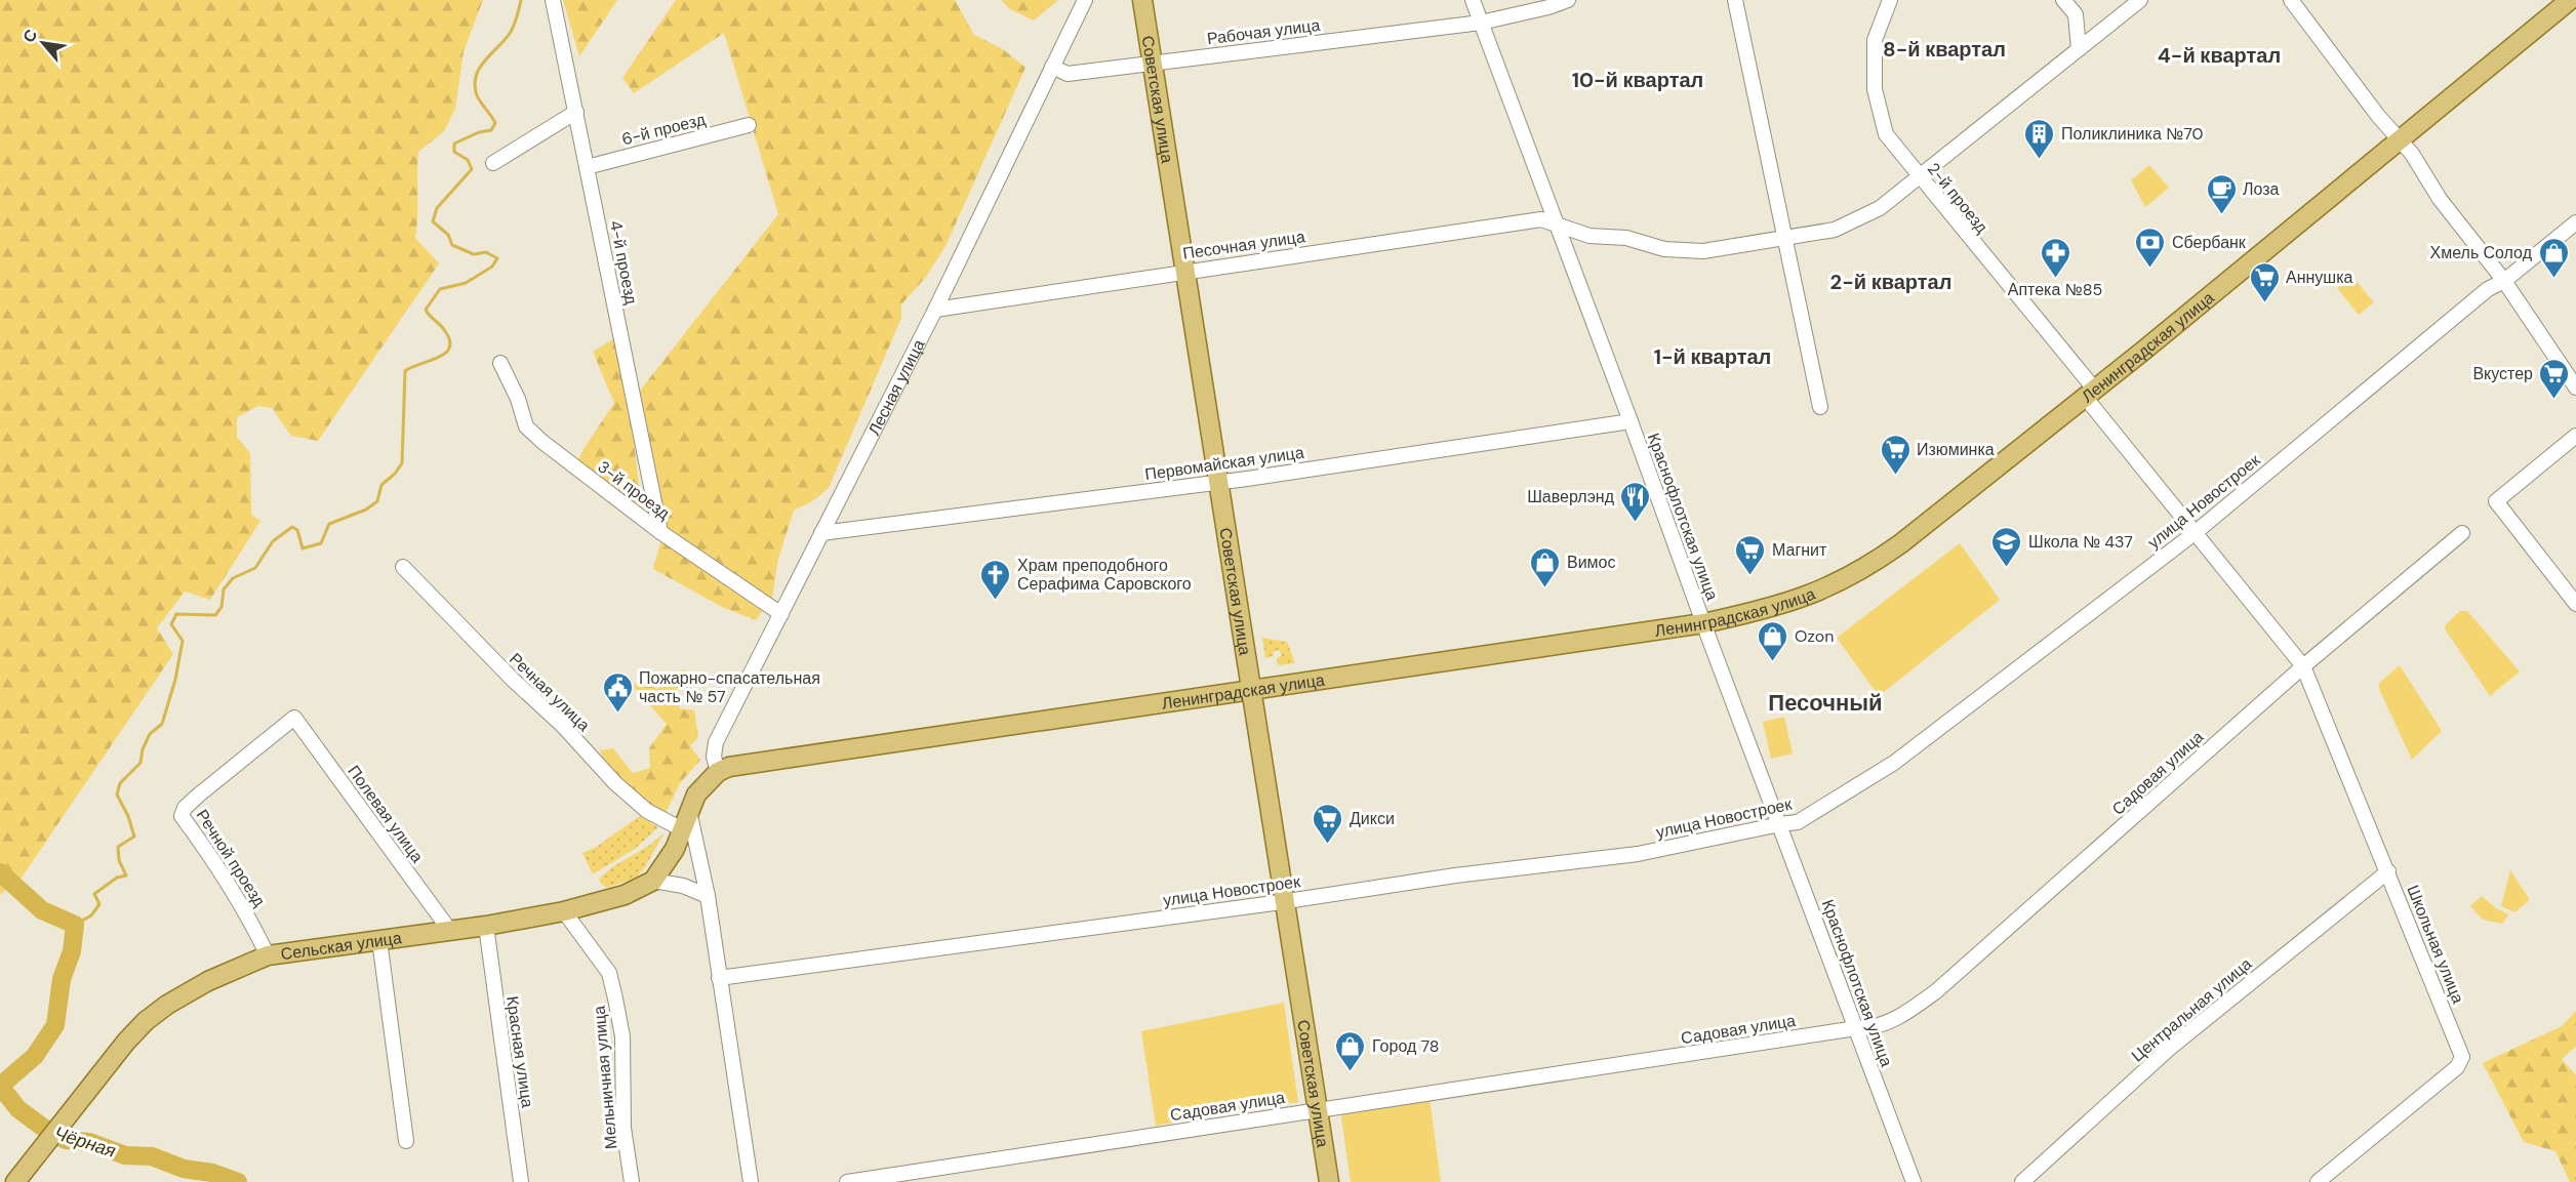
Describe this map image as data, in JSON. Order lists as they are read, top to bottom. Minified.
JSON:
{"streets":{"main road":["Советская улица","Ленинградская улица","Лесная улица","Сельская улица"],"street":["Рабочая улица","6-й проезд","2-й проезд","Песочная улица","4-й проезд","Первомайская улица","3-й проезд","улица Новостроек","Краснофлотская улица","Речная улица","Садовая улица","Полевая улица","Речной проезд","Школьная улица","Центральная улица","Красная улица","Мельничная улица"]},"crossings":[["Рабочая улица","Советская улица"],["Рабочая улица","Лесная улица"],["Рабочая улица","Краснофлотская улица"],["Советская улица","Песочная улица"],["Советская улица","Ленинградская улица"],["Советская улица","Первомайская улица"],["Советская улица","улица Новостроек"],["Советская улица","Садовая улица"],["6-й проезд","4-й проезд"],["2-й проезд","Песочная улица"],["2-й проезд","Ленинградская улица"],["2-й проезд","улица Новостроек"],["2-й проезд","Школьная улица"],["Песочная улица","Лесная улица"],["Песочная улица","Краснофлотская улица"],["4-й проезд","3-й проезд"],["Ленинградская улица","Лесная улица"],["Ленинградская улица","Краснофлотская улица"],["Лесная улица","Первомайская улица"],["Лесная улица","3-й проезд"],["Лесная улица","Речная улица"],["Лесная улица","Сельская улица"],["Первомайская улица","Краснофлотская улица"],["улица Новостроек","Краснофлотская улица"],["улица Новостроек","Школьная улица"],["Краснофлотская улица","Садовая улица"],["Садовая улица","Школьная улица"],["Полевая улица","Речной проезд"],["Полевая улица","Сельская улица"],["Речной проезд","Сельская улица"],["Школьная улица","Центральная улица"],["Сельская улица","Красная улица"],["Сельская улица","Мельничная улица"]],"districts":["8-й квартал","4-й квартал","10-й квартал","2-й квартал","1-й квартал","Песочный"],"water":["Чёрная"],"places":{"building":["Поликлиника №70"],"cafe":["Лоза"],"bank":["Сбербанк"],"pharmacy":["Аптека №85"],"shop":["Хмель Солод","Вимос","Ozon","Город 78"],"supermarket":["Аннушка","Вкустер","Изюминка","Магнит","Дикси"],"restaurant":["Шаверлэнд"],"school or university":["Школа № 437"],"church":["Храм преподобного Серафима Саровского"],"public building":["Пожарно-спасательная часть № 57"]},"north":"top left"}
